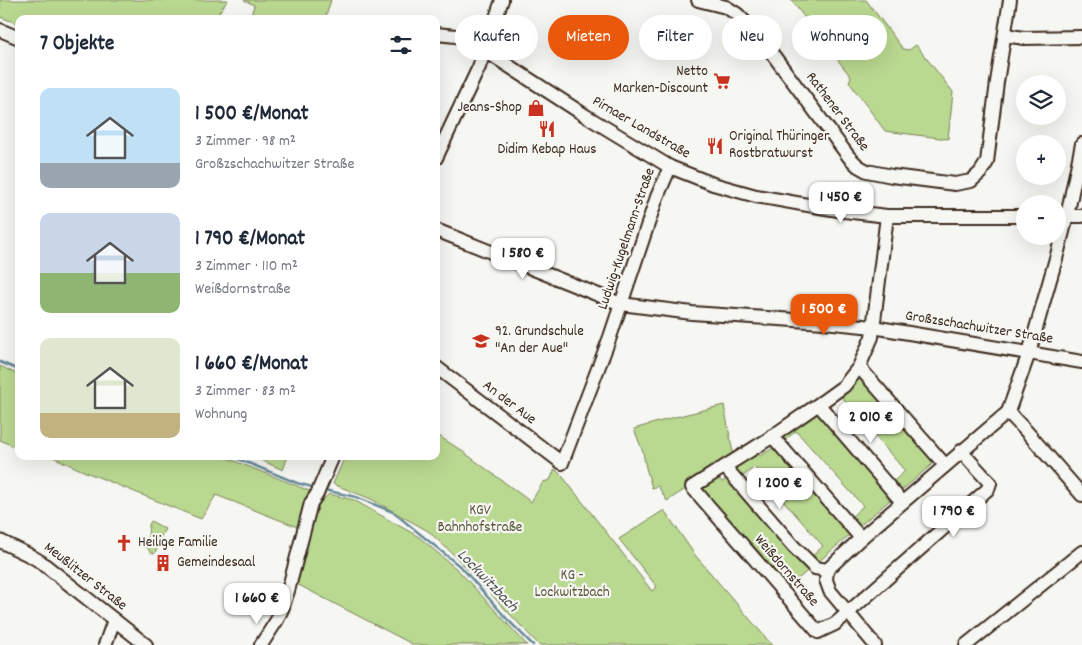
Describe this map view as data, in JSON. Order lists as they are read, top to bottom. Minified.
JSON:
{"streets":{"street":["Rathener Straße","Pirnaer Landstraße","Ludwig-Kugelmann-Straße","Großzschachwitzer Straße","An der Aue","Weißdornstraße","Meußlitzer Straße"]},"crossings":[["Pirnaer Landstraße","Ludwig-Kugelmann-Straße"],["Pirnaer Landstraße","Weißdornstraße"],["Ludwig-Kugelmann-Straße","Großzschachwitzer Straße"],["Ludwig-Kugelmann-Straße","An der Aue"],["Großzschachwitzer Straße","Weißdornstraße"]],"water":["Lockwitzbach"],"parks":["KGV Bahnhofstraße","KG - Lockwitzbach"],"places":{"supermarket":["Netto Marken-Discount"],"shop":["Jeans-Shop"],"restaurant":["Didim Kebap Haus","Original Thüringer Rostbratwurst"],"school or university":["92. Grundschule \"An der Aue\""],"church":["Heilige Familie"],"building":["Gemeindesaal"]},"page":{"chip":["Kaufen","Mieten","Filter","Neu","Wohnung"],"heading":"7 Objekte","map_buttons":["+","−"],"list":[{"name":"1 500 €/Monat","note":"3 Zimmer · 98 m² · Großzschachwitzer Straße"},{"name":"1 790 €/Monat","note":"3 Zimmer · 110 m² · Weißdornstraße"},{"name":"1 660 €/Monat","note":"3 Zimmer · 83 m² · Wohnung"}],"price":["1 450 €","1 580 €","1 500 €","2 010 €","1 200 €","1 790 €","1 660 €"]}}
